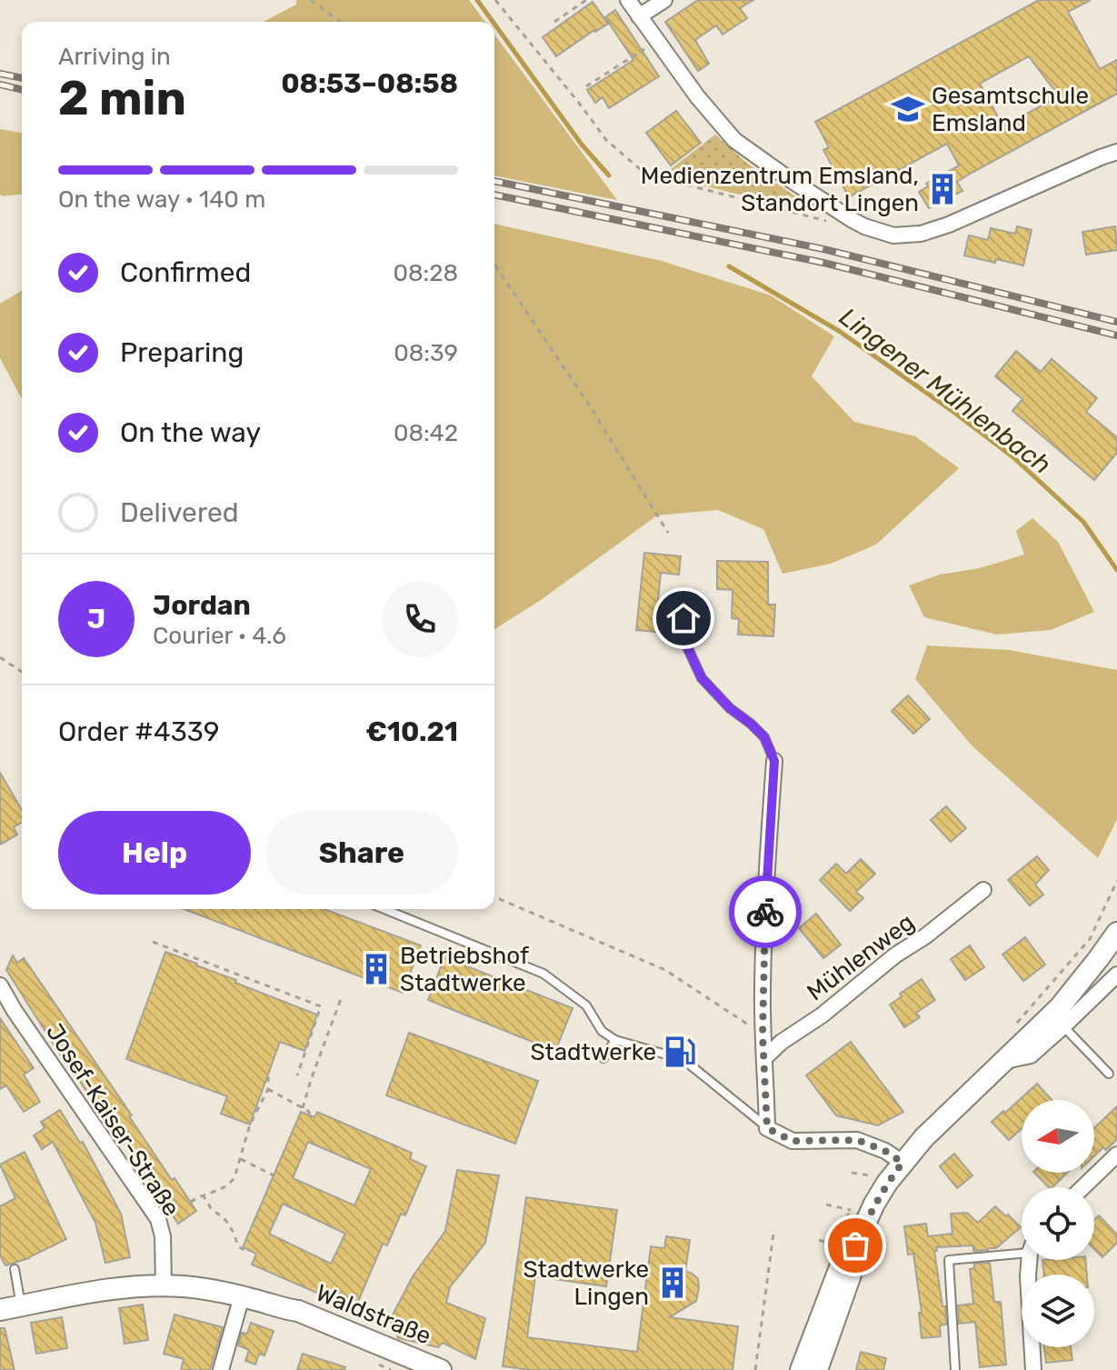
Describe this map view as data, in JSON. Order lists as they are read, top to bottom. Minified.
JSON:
{"streets":{"main road":["Waldstraße"],"street":["Mühlenweg","Josef-Kaiser-Straße"]},"crossings":[["Josef-Kaiser-Straße","Waldstraße"]],"water":["Lingener Mühlenbach"],"places":{"school or university":["Gesamtschule Emsland"],"building":["Medienzentrum Emsland, Standort Lingen","Betriebshof Stadtwerke","Stadtwerke Lingen"],"fuel station":["Stadtwerke"]},"north":"left","page":{"heading":["2 min","Arriving in","08:53–08:58"],"panel":["Jordan","Courier · 4.6","Order #4339","€10.21"],"bar":"On the way · 140 m","list":[["Confirmed","08:28"],["Preparing","08:39"],["On the way","08:42"],"Delivered"],"round":"J","buttons":["Help","Share"]}}
